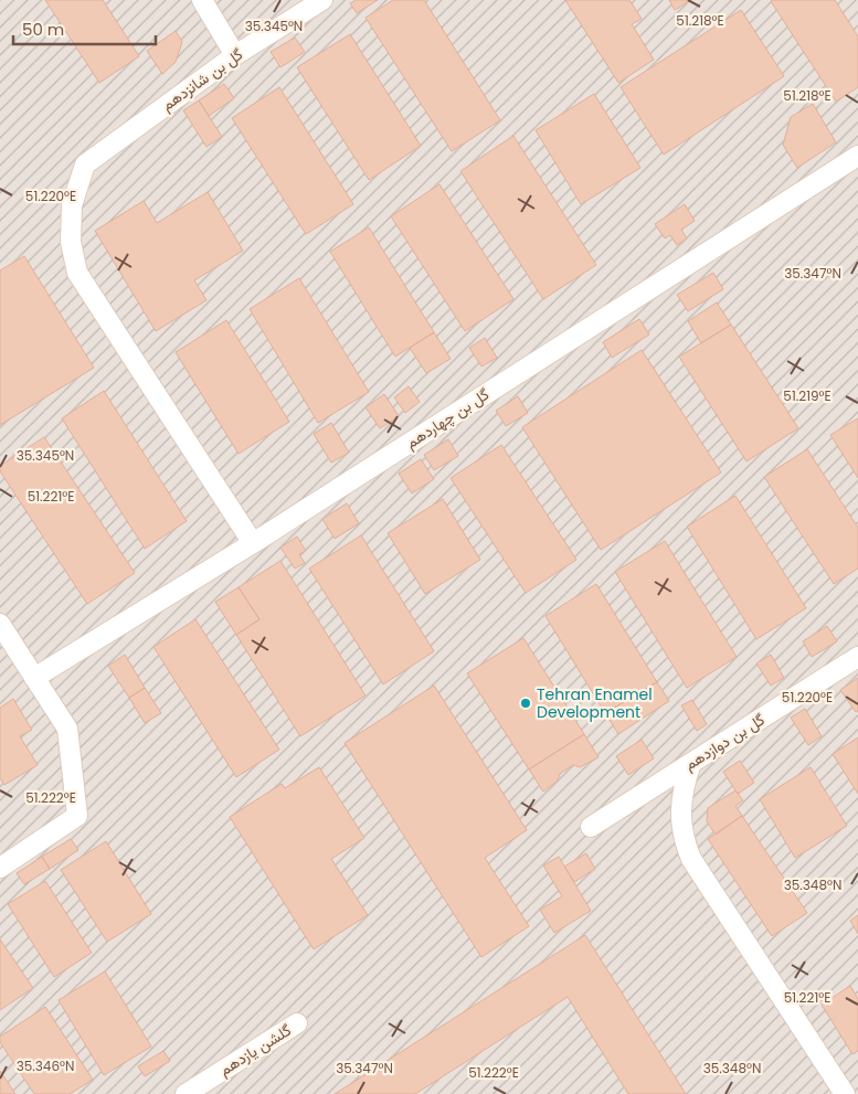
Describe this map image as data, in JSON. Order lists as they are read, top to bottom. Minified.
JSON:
{"streets":{"street":["گل بن شانزدهم","گل بن چهاردهم","گل بن دوازدهم","گلشن یازدهم"]},"crossings":[["گل بن شانزدهم","گل بن چهاردهم"]],"places":["Tehran Enamel Development"],"scale_bar":"50 m","coordinates":["51.218°E","35.345°N","51.220°E","35.347°N","51.219°E","51.221°E","51.222°E","35.348°N","35.346°N"]}
